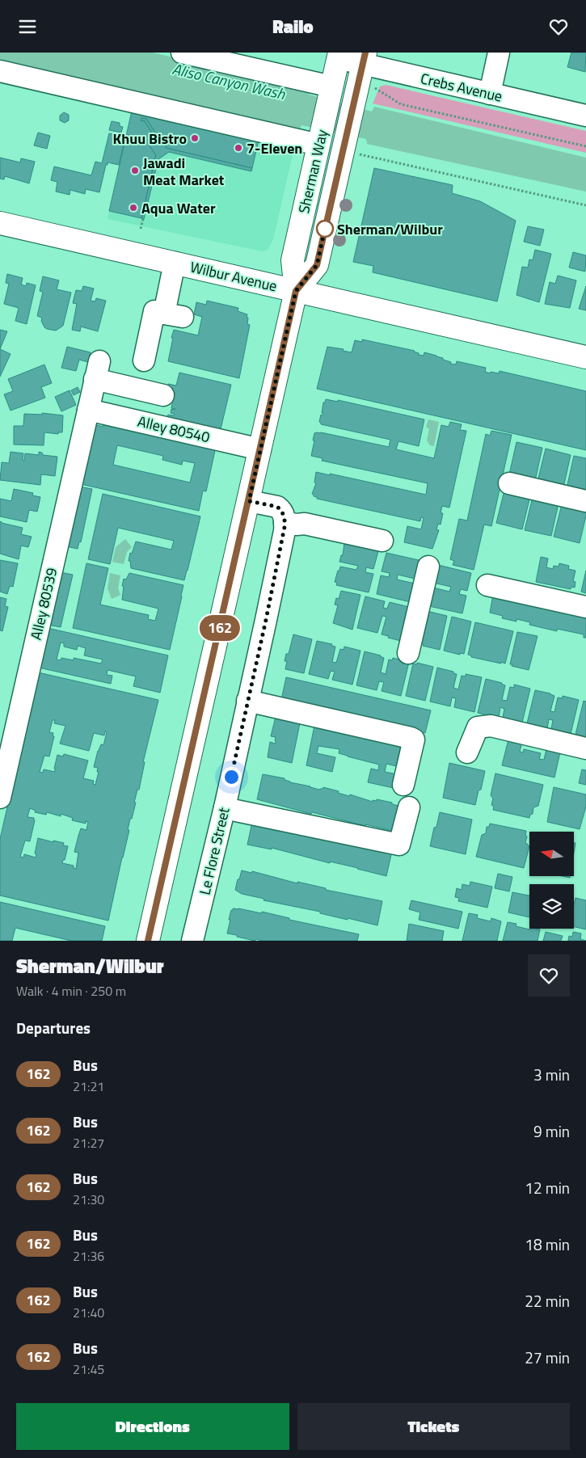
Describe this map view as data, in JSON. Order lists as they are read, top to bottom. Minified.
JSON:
{"streets":{"main road":["Sherman Way","Wilbur Avenue"],"street":["Crebs Avenue","Alley 80540","Alley 80539","Le Flore Street"]},"crossings":[["Crebs Avenue","Sherman Way"],["Sherman Way","Wilbur Avenue"],["Sherman Way","Alley 80540"],["Alley 80540","Alley 80539"]],"water":["Aliso Canyon Wash"],"places":["Khuu Bistro","7-Eleven","Jawadi Meat Market","Aqua Water","Sherman/Wilbur"],"lines":["bus line 162"],"north":"left","page":{"header":"Railo","on_map":"162","heading":[["Sherman/Wilbur","Walk · 4 min · 250 m"],"Departures"],"list":[{"mark":"162","name":"Bus","note":"21:21","value":"3 min"},{"mark":"162","name":"Bus","note":"21:27","value":"9 min"},{"mark":"162","name":"Bus","note":"21:30","value":"12 min"},{"mark":"162","name":"Bus","note":"21:36","value":"18 min"},{"mark":"162","name":"Bus","note":"21:40","value":"22 min"},{"mark":"162","name":"Bus","note":"21:45","value":"27 min"}],"buttons":["Directions","Tickets"]}}
